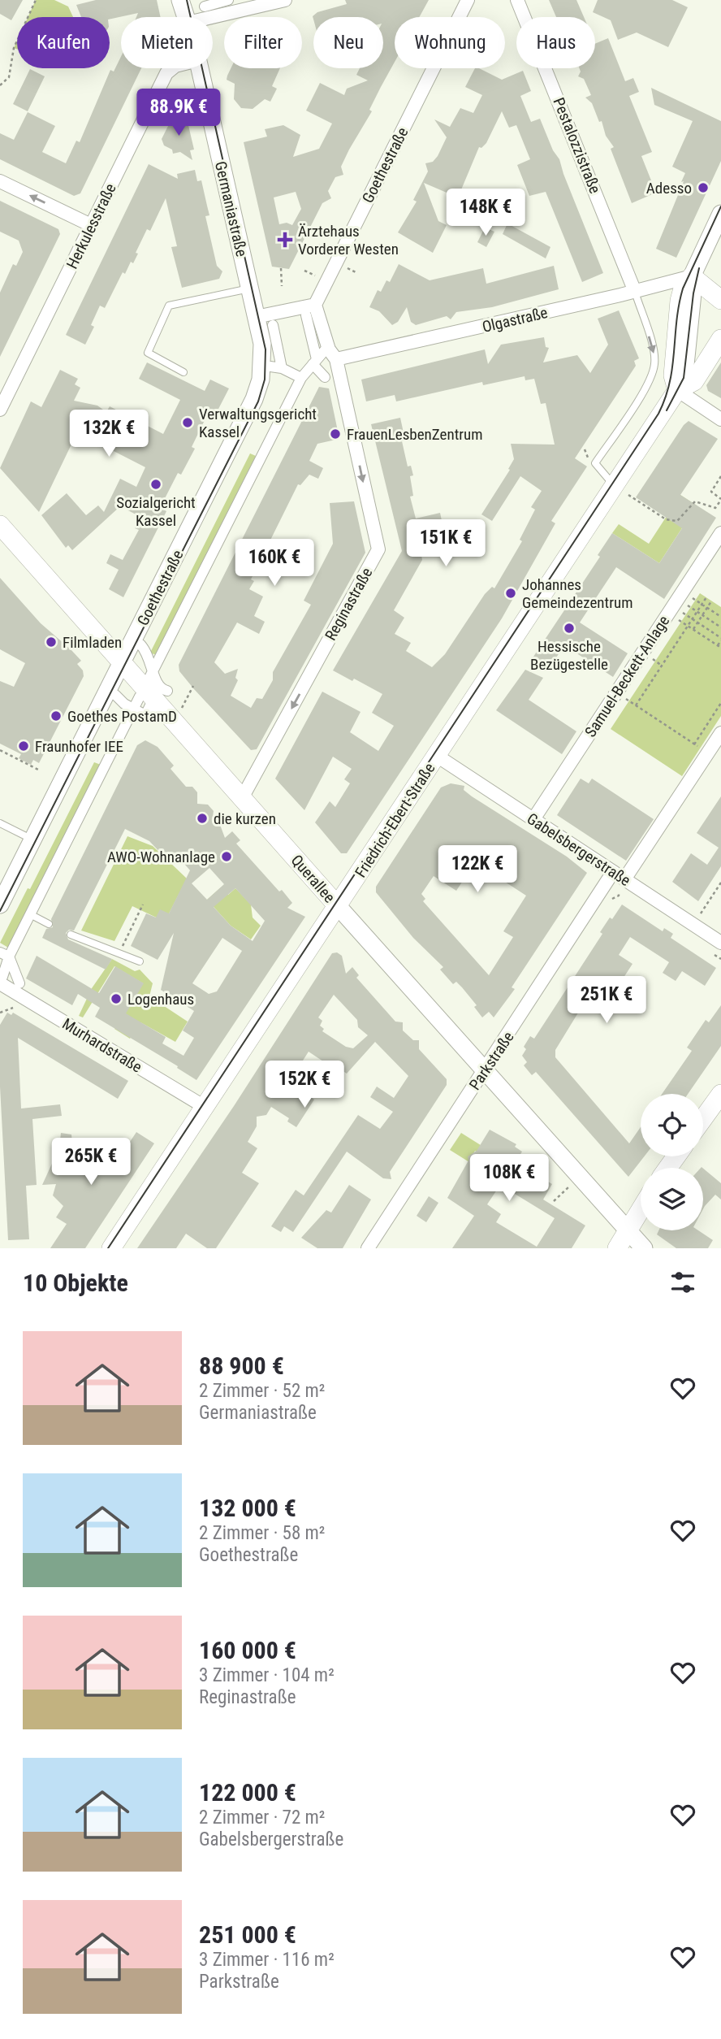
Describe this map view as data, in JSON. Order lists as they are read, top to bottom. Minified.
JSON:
{"streets":{"main road":["Friedrich-Ebert-Straße","Querallee"],"street":["Pestalozzistraße","Goethestraße","Germaniastraße","Herkulesstraße","Olgastraße","Reginastraße","Samuel-Beckett-Anlage","Gabelsbergerstraße","Murhardstraße","Parkstraße"]},"crossings":[["Pestalozzistraße","Olgastraße"],["Goethestraße","Germaniastraße"],["Goethestraße","Reginastraße"],["Goethestraße","Querallee"],["Olgastraße","Reginastraße"],["Reginastraße","Querallee"],["Samuel-Beckett-Anlage","Gabelsbergerstraße"],["Friedrich-Ebert-Straße","Gabelsbergerstraße"],["Friedrich-Ebert-Straße","Querallee"],["Friedrich-Ebert-Straße","Murhardstraße"],["Gabelsbergerstraße","Parkstraße"],["Querallee","Parkstraße"]],"one_way":["Reginastraße"],"places":{"other":["Adesso","Verwaltungsgericht Kassel","FrauenLesbenZentrum","Sozialgericht Kassel","Johannes Gemeindezentrum","Hessische Bezügestelle","Filmladen","Goethes PostamD","Fraunhofer IEE","die kurzen","AWO-Wohnanlage","Logenhaus"],"health":["Ärztehaus Vorderer Westen"]},"page":{"chip":["Kaufen","Mieten","Filter","Neu","Wohnung","Haus"],"price":["88.9K €","148K €","132K €","151K €","160K €","122K €","251K €","152K €","265K €","108K €"],"heading":"10 Objekte","list":[{"name":"88 900 €","note":"2 Zimmer · 52 m² · Germaniastraße"},{"name":"132 000 €","note":"2 Zimmer · 58 m² · Goethestraße"},{"name":"160 000 €","note":"3 Zimmer · 104 m² · Reginastraße"},{"name":"122 000 €","note":"2 Zimmer · 72 m² · Gabelsbergerstraße"},{"name":"251 000 €","note":"3 Zimmer · 116 m² · Parkstraße"}]}}
